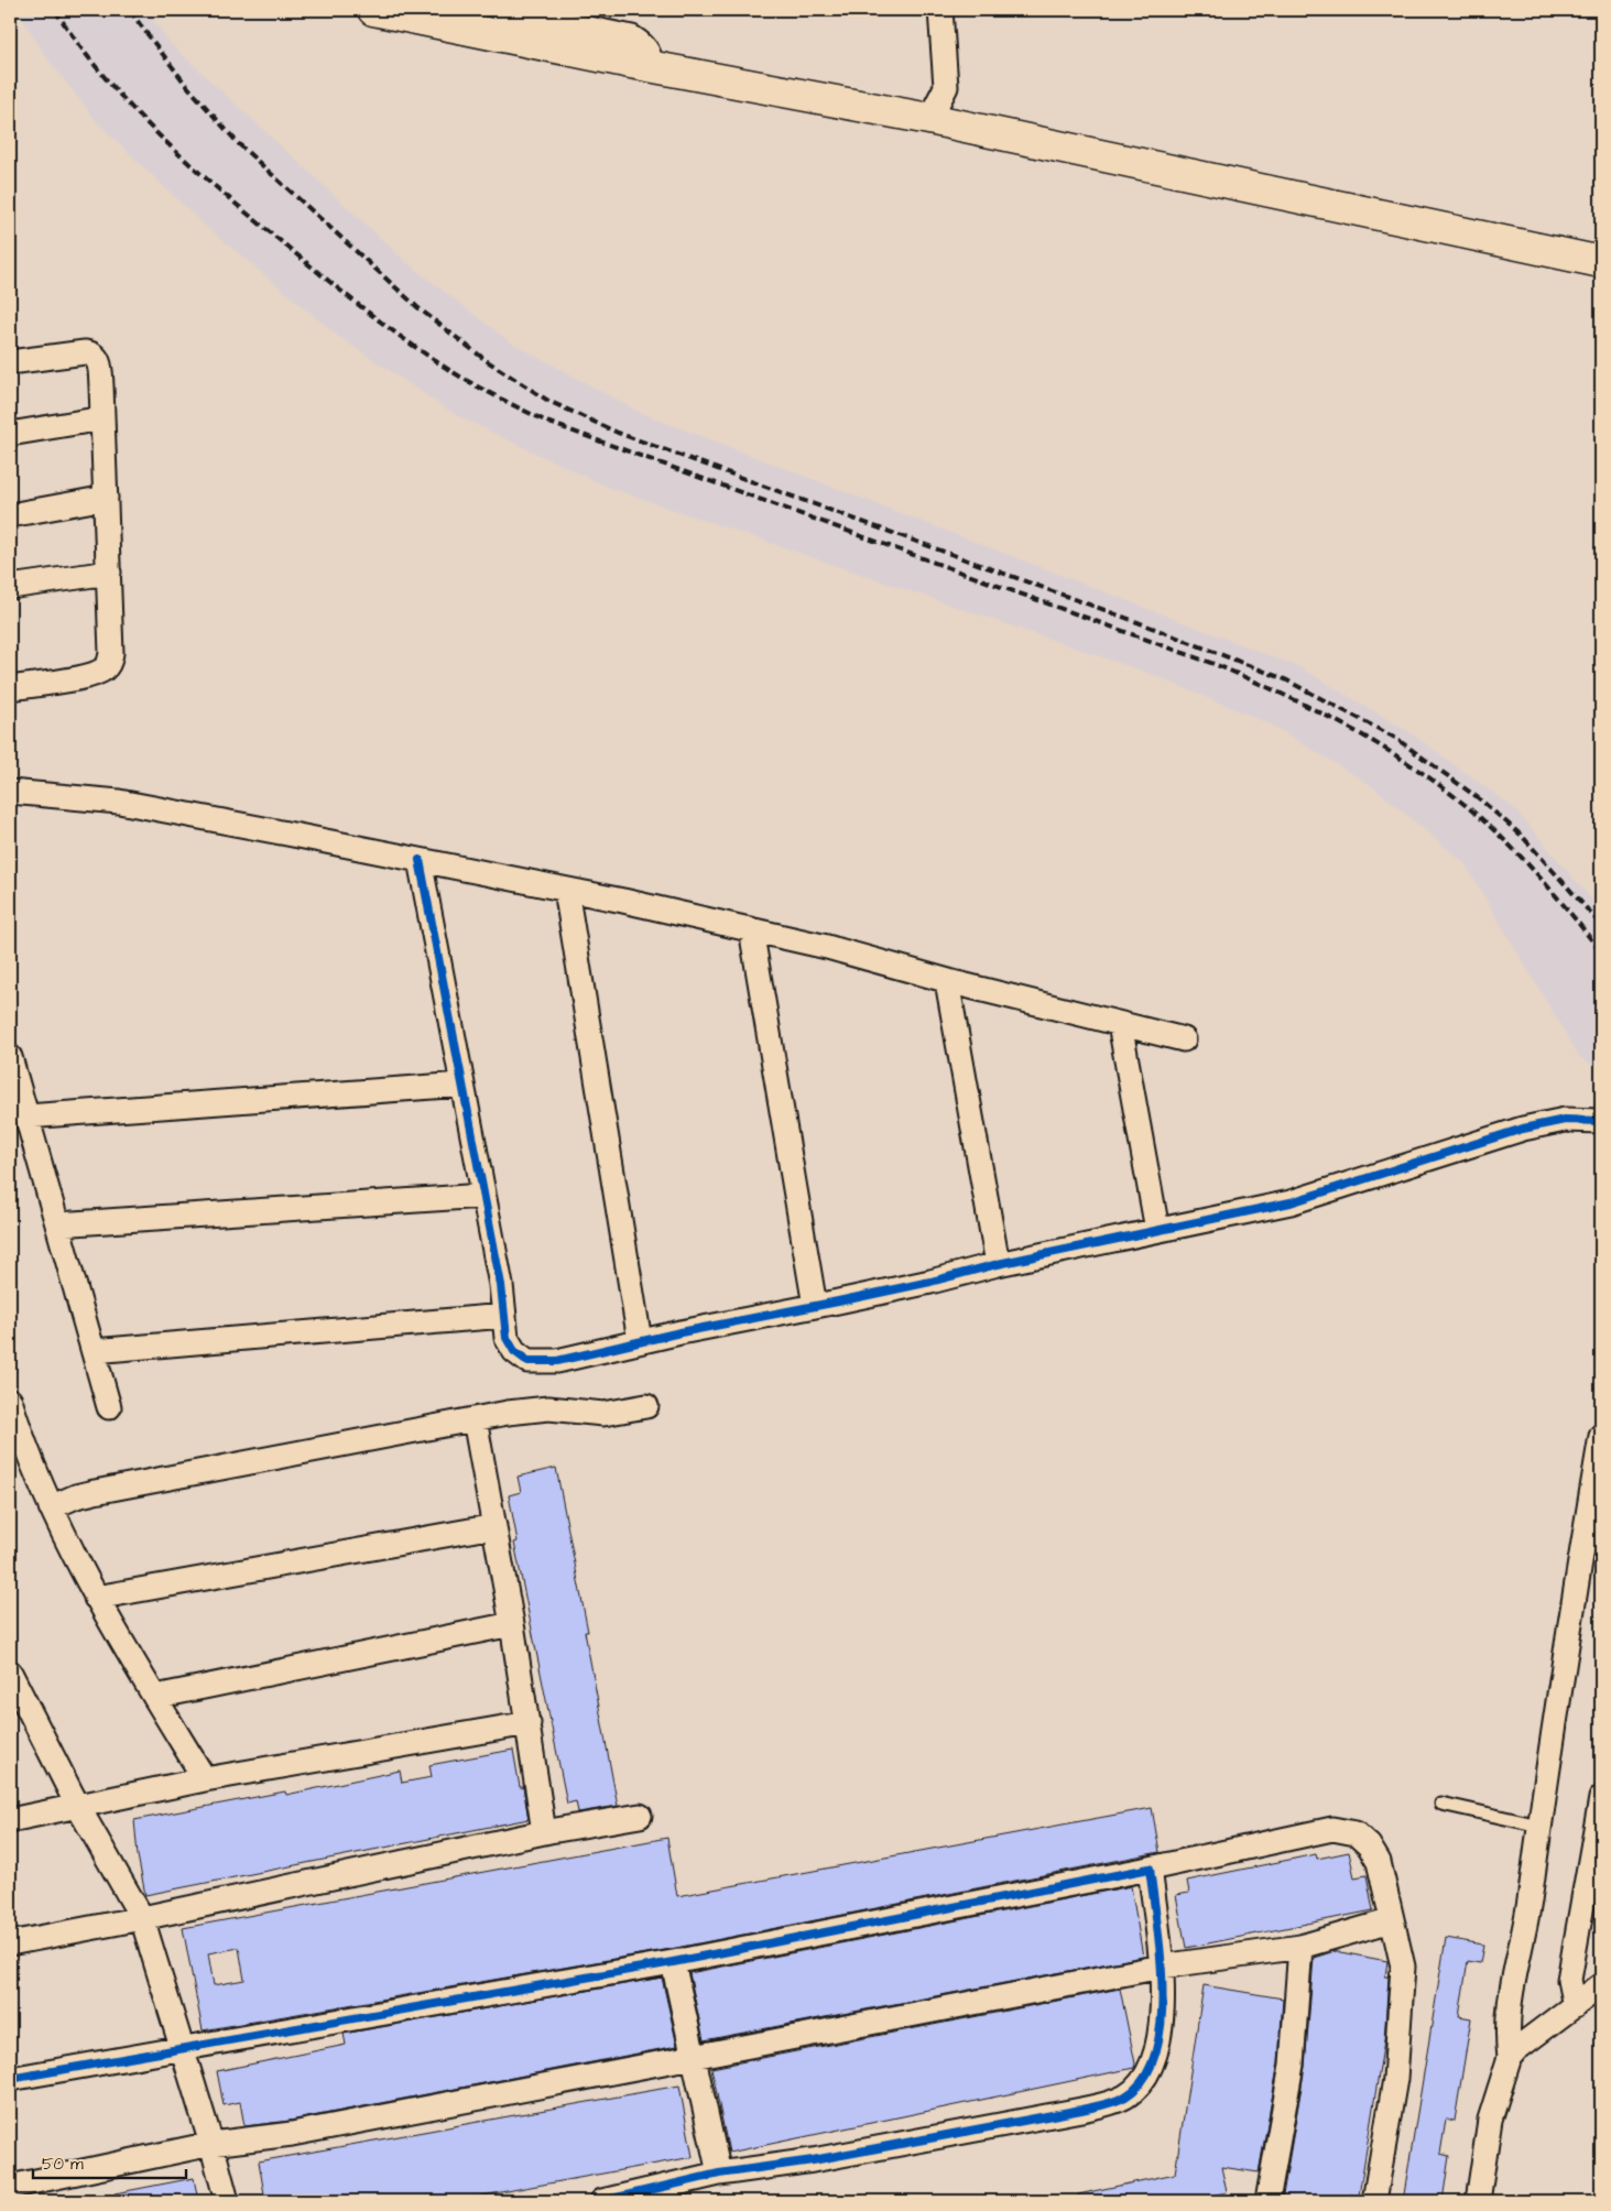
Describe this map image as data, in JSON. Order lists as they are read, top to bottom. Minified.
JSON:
{"scale_bar":"50 m"}
